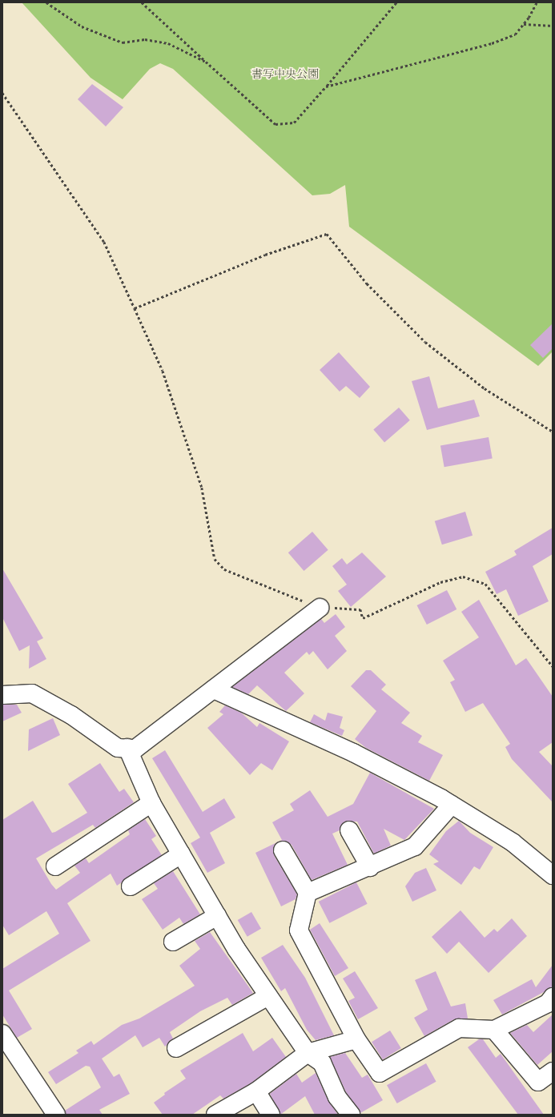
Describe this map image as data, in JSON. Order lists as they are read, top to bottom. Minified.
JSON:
{"parks":["書写中央公園"]}
